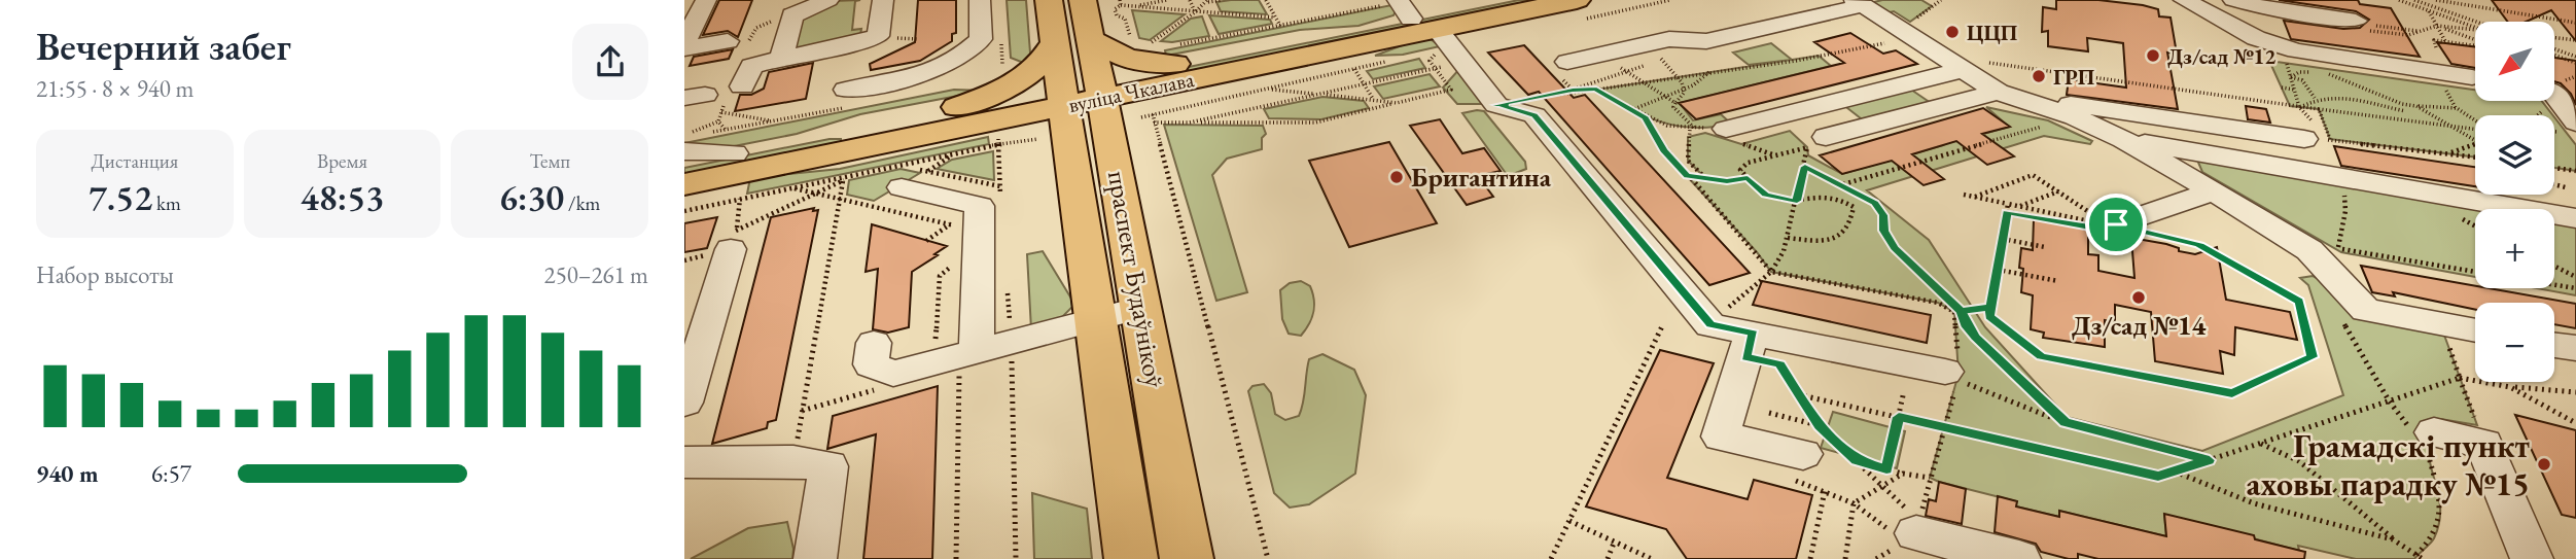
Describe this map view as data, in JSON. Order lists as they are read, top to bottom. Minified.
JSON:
{"streets":{"main road":["вуліца Чкалава","праспект Будаўнікоў"]},"crossings":[["вуліца Чкалава","праспект Будаўнікоў"]],"places":["ЦЦП","Дз/сад №12","ГРП","Бригантина","Дз/сад №14","Грамадскі пункт аховы парадку №15"],"north":"bottom left","page":{"heading":["Вечерний забег","21:55 · 8 × 940 m"],"map_buttons":["+","−"],"stats":[["Дистанция","7.52 km"],["Время","48:53"],["Темп","6:30 /km"]],"chart":["Набор высоты","250–261 m"],"list":[{"name":"940 m","note":"6:57"}]}}
